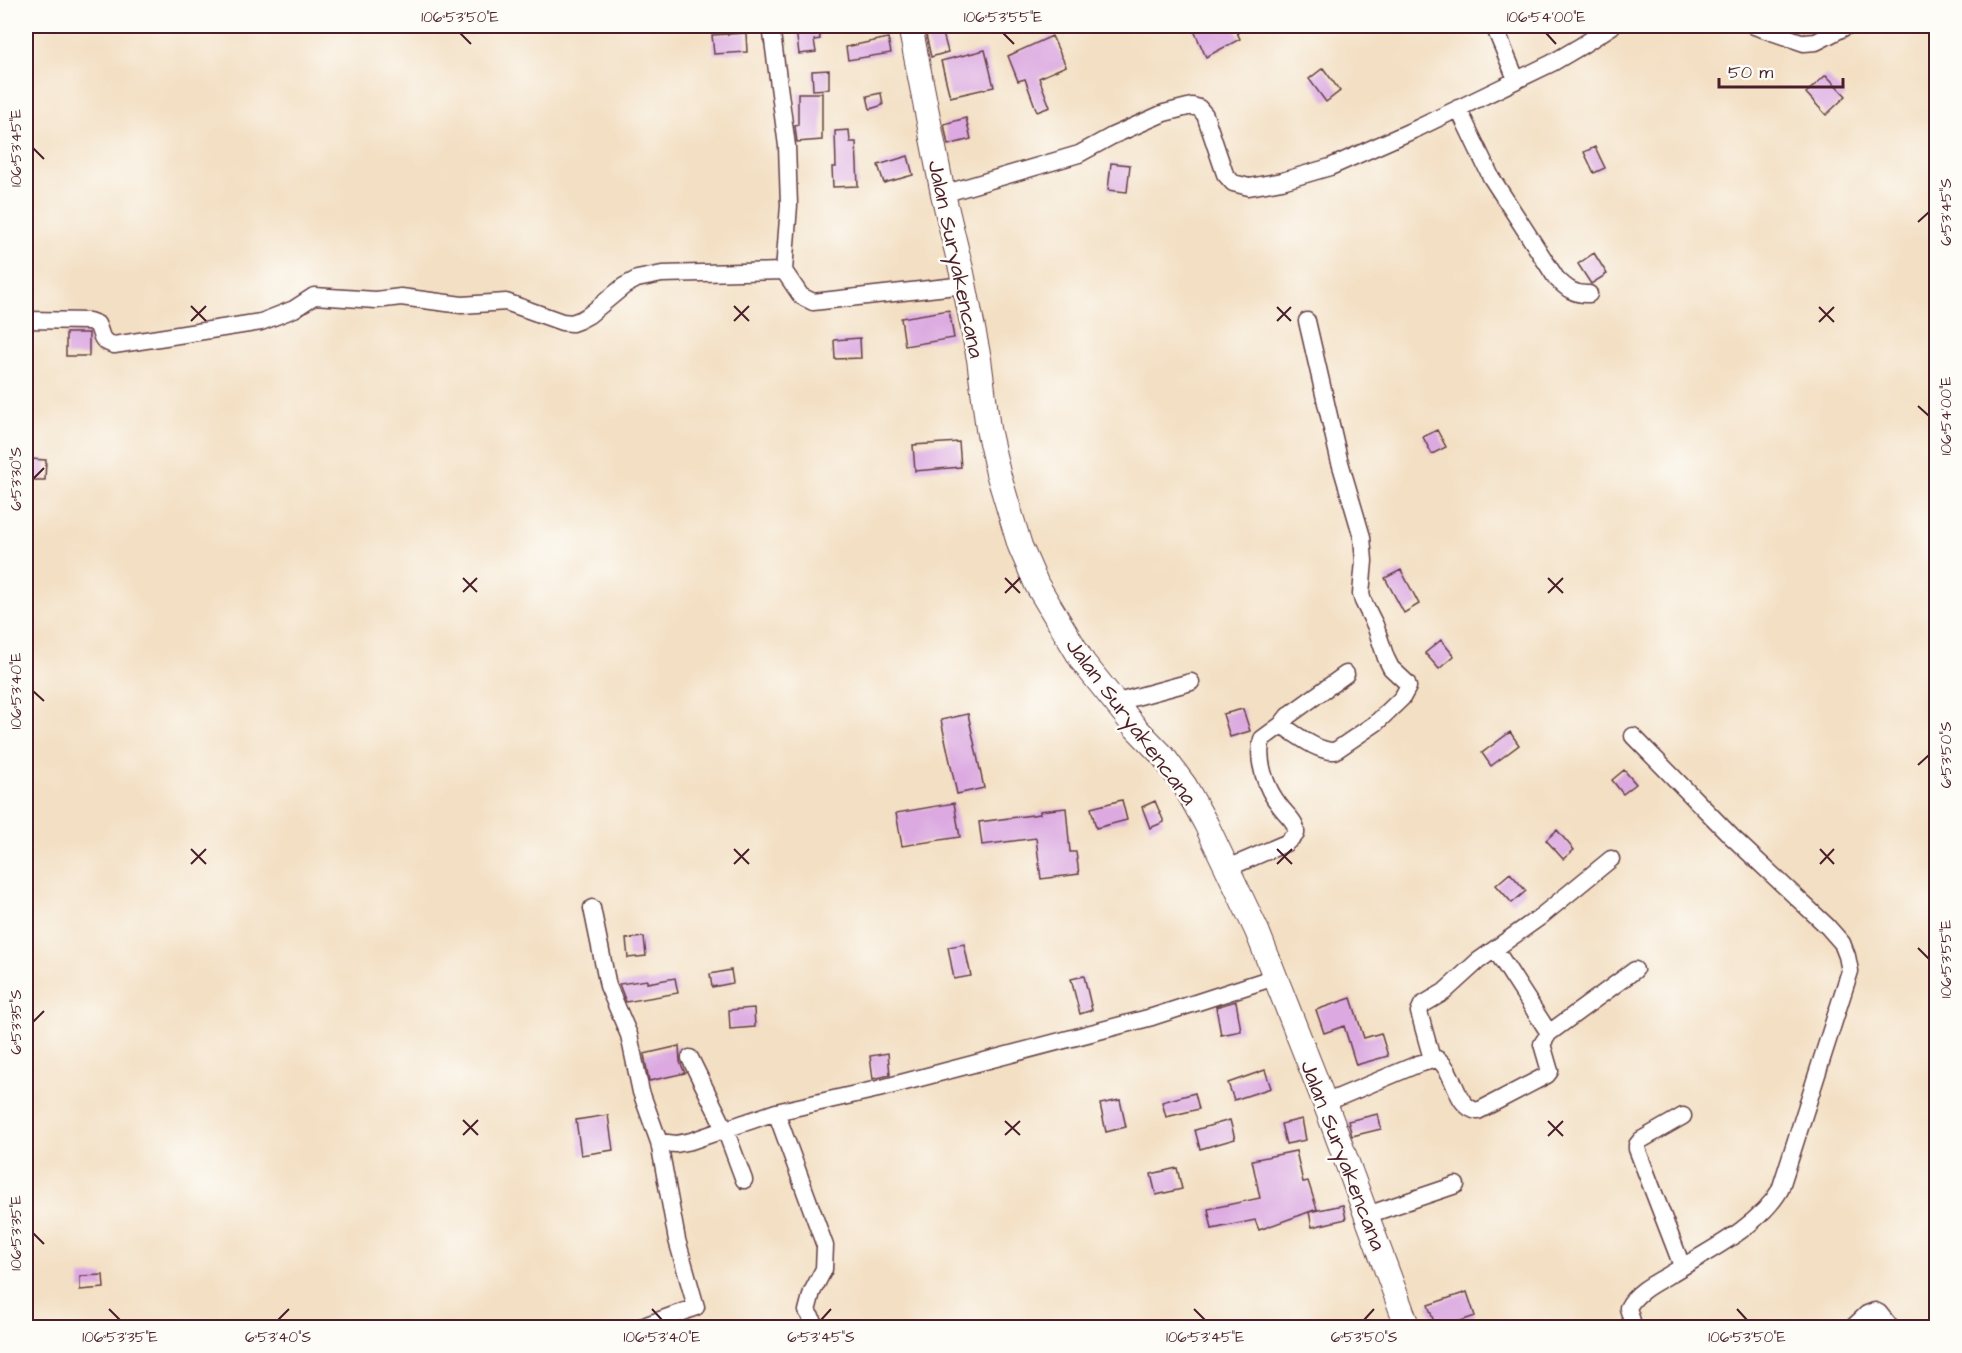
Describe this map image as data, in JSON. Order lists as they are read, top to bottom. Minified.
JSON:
{"streets":{"street":["Jalan Suryakencana"]},"scale_bar":"50 m","coordinates":["106°53'50\"E","106°53'55\"E","106°54'00\"E","106°53'45\"E","6°53'45\"S","6°53'30\"S","106°53'40\"E","6°53'50\"S","6°53'35\"S","106°53'35\"E","6°53'40\"S"]}
